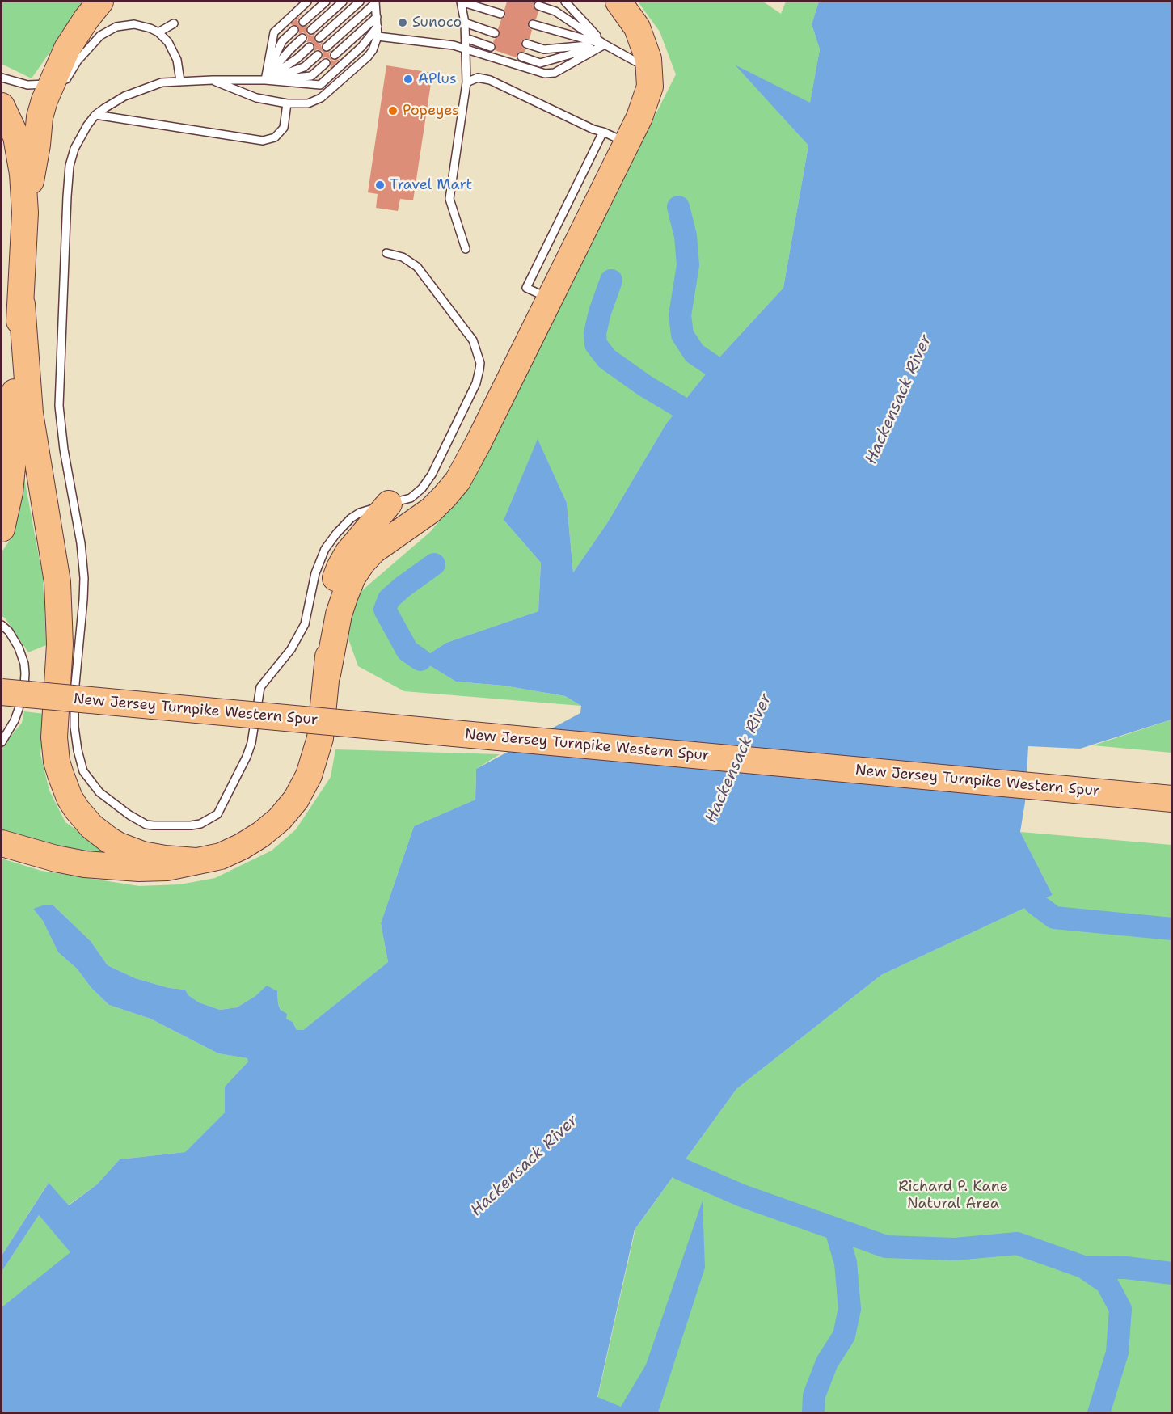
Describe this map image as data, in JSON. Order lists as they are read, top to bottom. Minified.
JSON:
{"streets":{"highway":["New Jersey Turnpike Western Spur"]},"water":["Hackensack River"],"parks":["Richard P. Kane Natural Area"],"places":["Sunoco","APlus","Popeyes","Travel Mart"]}
